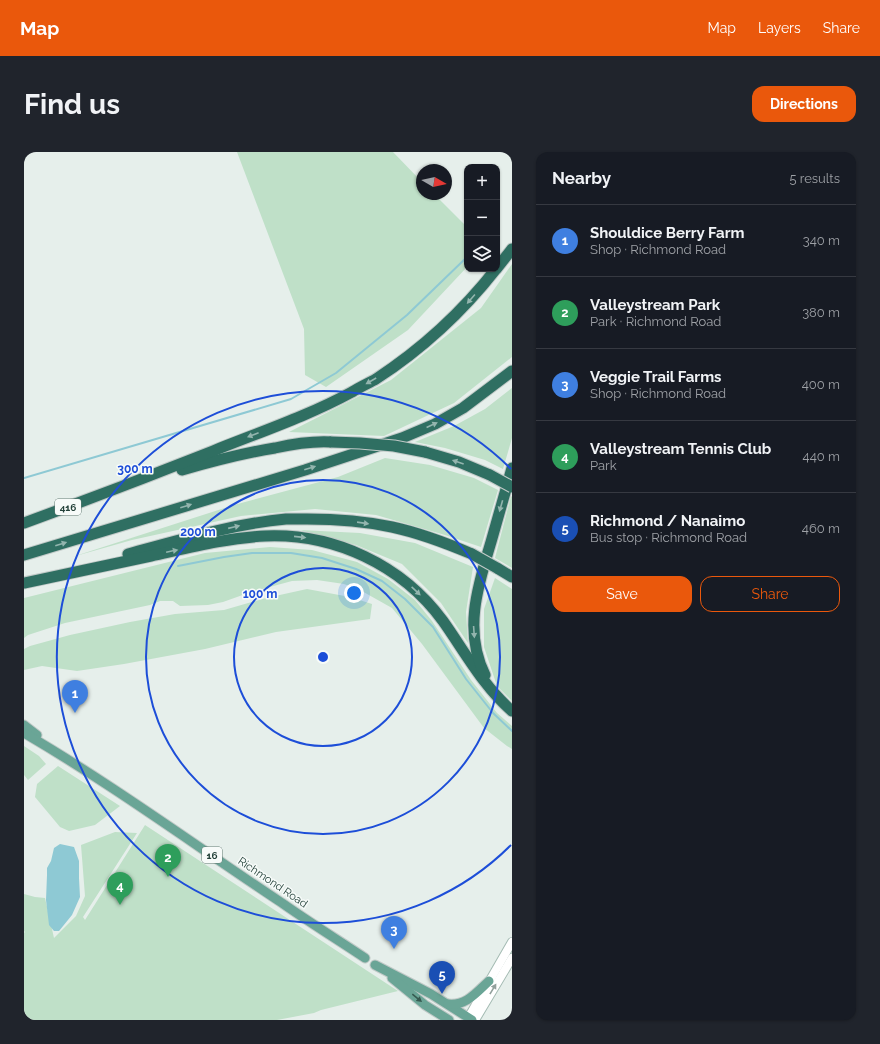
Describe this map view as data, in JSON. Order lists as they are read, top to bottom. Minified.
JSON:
{"streets":{"highway":["416"],"main road":["16","Richmond Road"]},"north":"right","page":{"header":"Map","nav":["Map","Layers","Share"],"buttons":["Directions",["Save","Share"]],"title":"Find us","heading":["Nearby","5 results"],"map_buttons":["+","−"],"list":[{"mark":"1","name":"Shouldice Berry Farm","note":"Shop · Richmond Road","value":"340 m"},{"mark":"2","name":"Valleystream Park","note":"Park · Richmond Road","value":"380 m"},{"mark":"3","name":"Veggie Trail Farms","note":"Shop · Richmond Road","value":"400 m"},{"mark":"4","name":"Valleystream Tennis Club","note":"Park","value":"440 m"},{"mark":"5","name":"Richmond / Nanaimo","note":"Bus stop · Richmond Road","value":"460 m"}],"pins":["1","2","4","3","5"]},"rings":["300 m","200 m","100 m"]}
